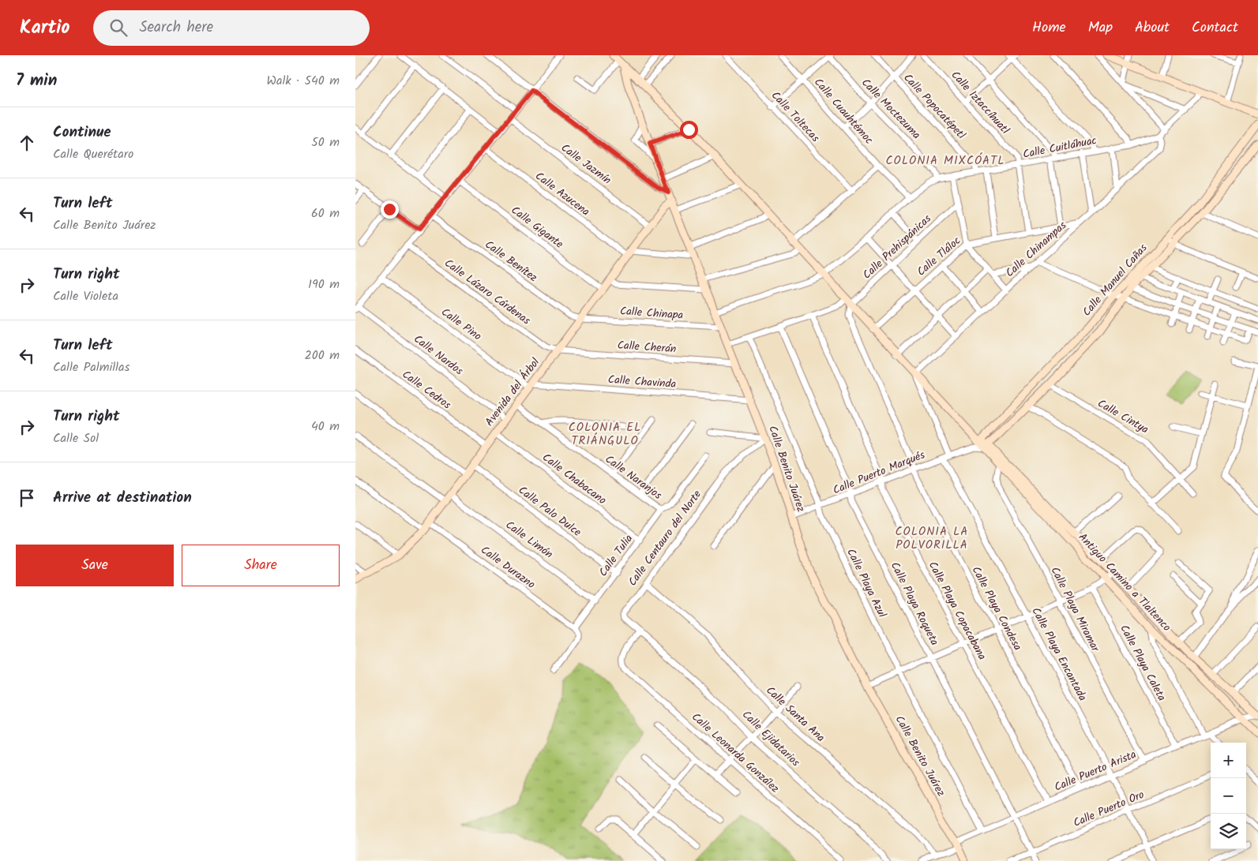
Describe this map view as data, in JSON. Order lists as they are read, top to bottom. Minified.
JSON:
{"streets":{"street":["Calle Iztaccíhuatl","Calle Popocatépetl","Calle Moctezuma","Calle Cuauhtémoc","Calle Toltecas","Calle Cuitláhuac","Calle Jazmín","Calle Azucena","Calle Gigante","Calle Prehispánicas","Calle Chinampas","Calle Tláloc","Calle Benítez","Calle Manuel Cañas","Calle Lázaro Cárdenas","Calle Chinapa","Calle Pino","Calle Cherán","Calle Nardos","Calle Chavinda","Calle Cedros","Avenida del Árbol","Calle Cintya","Calle Benito Juárez","Calle Puerto Marqués","Calle Naranjos","Calle Chabacano","Calle Palo Dulce","Calle Centauro del Norte","Calle Limón","Calle Tulia","Calle Durazno","Antiguo Camino a Tlaltenco","Calle Playa Azul","Calle Playa Roqueta","Calle Playa Condesa","Calle Playa Miramar","Calle Playa Copacabana","Calle Playa Encantada","Calle Playa Caleta","Calle Santa Ana","Calle Ejidatarios","Calle Leonarda González","Calle Puerto Arista","Calle Puerto Oro"]},"crossings":[["Calle Iztaccíhuatl","Calle Cuitláhuac"],["Calle Popocatépetl","Calle Cuitláhuac"],["Calle Moctezuma","Calle Cuitláhuac"],["Calle Cuauhtémoc","Calle Cuitláhuac"],["Calle Cuitláhuac","Calle Chinampas"],["Calle Cuitláhuac","Calle Benito Juárez"],["Calle Jazmín","Avenida del Árbol"],["Calle Azucena","Avenida del Árbol"],["Calle Gigante","Avenida del Árbol"],["Calle Prehispánicas","Calle Benito Juárez"],["Calle Prehispánicas","Calle Playa Azul"],["Calle Prehispánicas","Calle Playa Roqueta"],["Calle Prehispánicas","Calle Playa Condesa"],["Calle Prehispánicas","Calle Playa Copacabana"],["Calle Chinampas","Calle Tláloc"],["Calle Chinampas","Calle Benito Juárez"],["Calle Tláloc","Calle Benito Juárez"],["Calle Benítez","Calle Chinapa"],["Calle Benítez","Avenida del Árbol"],["Calle Manuel Cañas","Calle Cintya"],["Calle Manuel Cañas","Calle Benito Juárez"],["Calle Manuel Cañas","Calle Puerto Marqués"],["Calle Manuel Cañas","Antiguo Camino a Tlaltenco"],["Calle Lázaro Cárdenas","Calle Cherán"],["Calle Lázaro Cárdenas","Avenida del Árbol"],["Calle Chinapa","Avenida del Árbol"],["Calle Chinapa","Calle Benito Juárez"],["Calle Pino","Calle Chavinda"],["Calle Pino","Avenida del Árbol"],["Calle Cherán","Avenida del Árbol"],["Calle Cherán","Calle Benito Juárez"],["Calle Nardos","Avenida del Árbol"],["Calle Chavinda","Avenida del Árbol"],["Calle Chavinda","Calle Benito Juárez"],["Calle Cedros","Avenida del Árbol"],["Avenida del Árbol","Calle Benito Juárez"],["Avenida del Árbol","Calle Naranjos"],["Avenida del Árbol","Calle Chabacano"],["Avenida del Árbol","Calle Palo Dulce"],["Avenida del Árbol","Calle Limón"],["Avenida del Árbol","Calle Durazno"],["Calle Benito Juárez","Calle Puerto Marqués"],["Calle Benito Juárez","Calle Centauro del Norte"],["Calle Benito Juárez","Antiguo Camino a Tlaltenco"],["Calle Benito Juárez","Calle Playa Condesa"],["Calle Benito Juárez","Calle Puerto Arista"],["Calle Puerto Marqués","Antiguo Camino a Tlaltenco"],["Calle Puerto Marqués","Calle Playa Azul"],["Calle Puerto Marqués","Calle Playa Roqueta"],["Calle Puerto Marqués","Calle Playa Condesa"],["Calle Puerto Marqués","Calle Playa Copacabana"],["Calle Puerto Marqués","Calle Playa Encantada"],["Calle Naranjos","Calle Tulia"],["Calle Chabacano","Calle Tulia"],["Calle Palo Dulce","Calle Tulia"],["Calle Centauro del Norte","Calle Santa Ana"],["Calle Centauro del Norte","Calle Ejidatarios"],["Calle Centauro del Norte","Calle Leonarda González"],["Calle Limón","Calle Tulia"],["Calle Tulia","Calle Durazno"],["Antiguo Camino a Tlaltenco","Calle Playa Miramar"],["Antiguo Camino a Tlaltenco","Calle Puerto Arista"],["Calle Playa Azul","Calle Puerto Arista"],["Calle Playa Roqueta","Calle Puerto Arista"],["Calle Playa Roqueta","Calle Puerto Oro"],["Calle Playa Condesa","Calle Puerto Arista"],["Calle Playa Miramar","Calle Puerto Arista"],["Calle Playa Copacabana","Calle Puerto Arista"],["Calle Playa Encantada","Calle Puerto Arista"],["Calle Playa Encantada","Calle Puerto Oro"],["Calle Playa Caleta","Calle Puerto Arista"],["Calle Ejidatarios","Calle Leonarda González"]],"districts":["COLONIA MIXCÓATL","COLONIA EL TRIÁNGULO","COLONIA LA POLVORILLA"],"page":{"header":"Kartio","search":"Search here","nav":["Home","Map","About","Contact"],"heading":["7 min","Walk · 540 m"],"list":[["Continue","Calle Querétaro","50 m"],["Turn left","Calle Benito Juárez","60 m"],["Turn right","Calle Violeta","190 m"],["Turn left","Calle Palmillas","200 m"],["Turn right","Calle Sol","40 m"],"Arrive at destination"],"buttons":["Save","Share"],"map_buttons":["+","−"]}}
